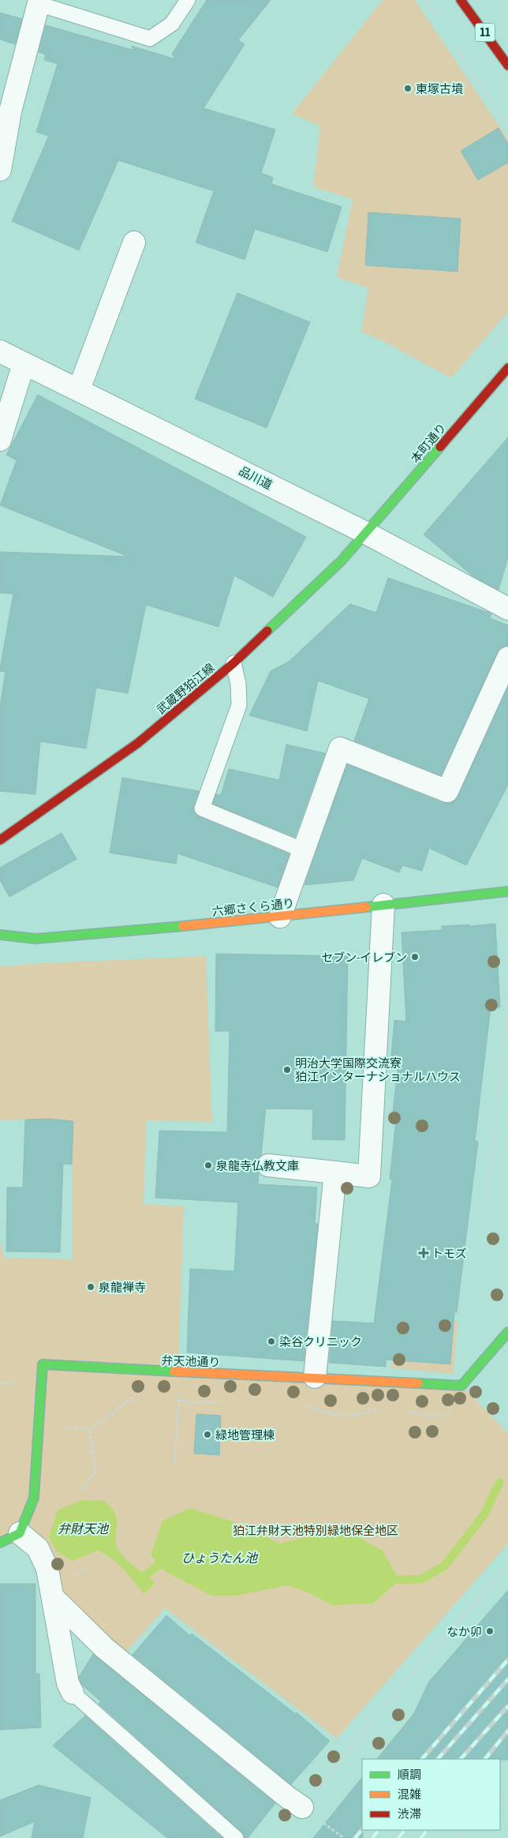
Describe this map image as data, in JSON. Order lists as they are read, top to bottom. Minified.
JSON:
{"streets":{"street":["11","本町通り","品川道","武蔵野狛江線","六郷さくら通り","弁天池通り"]},"crossings":[["本町通り","品川道"],["本町通り","武蔵野狛江線"],["品川道","武蔵野狛江線"]],"water":["弁財天池","ひょうたん池"],"parks":["狛江弁財天池特別緑地保全地区"],"places":{"other":["東塚古墳","セブン-イレブン","明治大学国際交流寮 狛江インターナショナルハウス","泉龍寺仏教文庫","泉龍禅寺","染谷クリニック","緑地管理棟","なか卯"],"health":["トモズ"]},"legend":["順調","混雑","渋滞"]}
